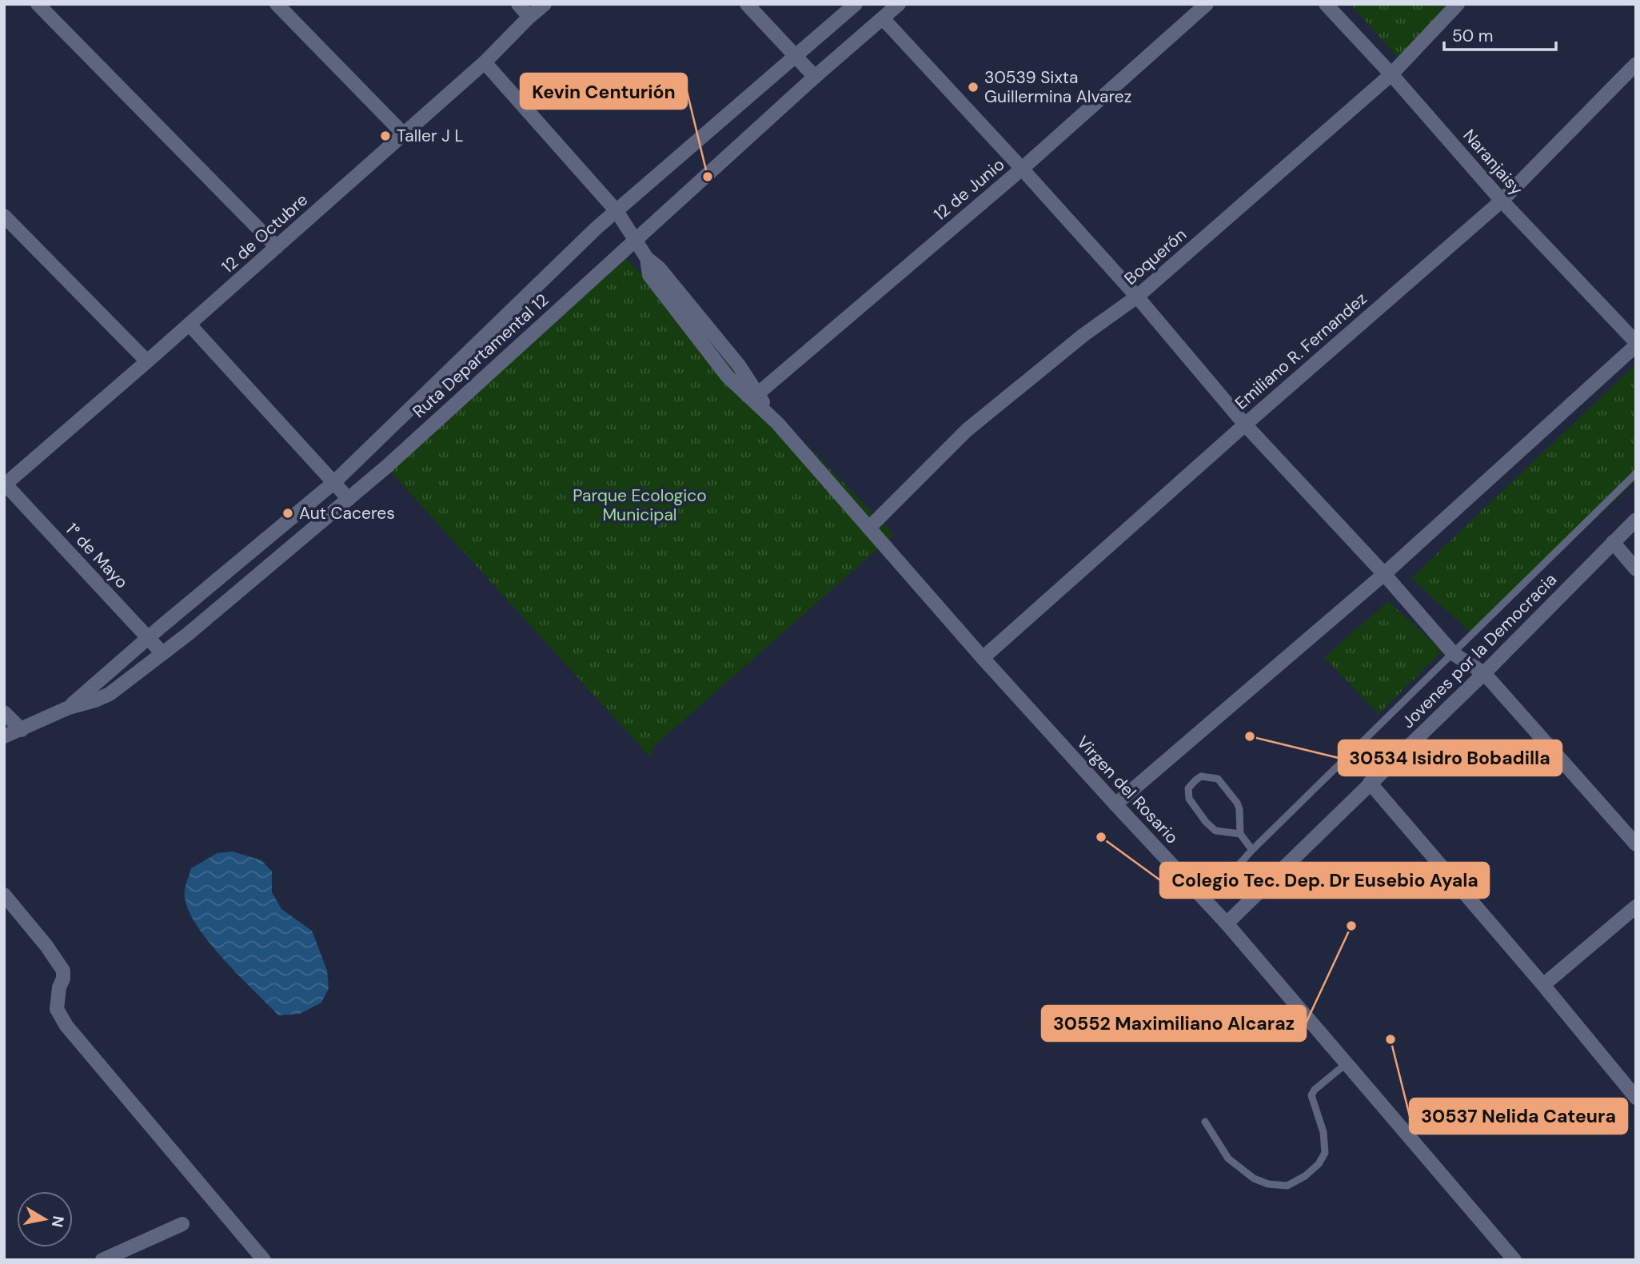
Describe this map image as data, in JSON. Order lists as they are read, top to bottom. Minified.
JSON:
{"streets":{"street":["Naranjaisy","12 de Junio","12 de Octubre","Boquerón","Emiliano R. Fernandez","Ruta Departamental 12","1° de Mayo","Jovenes por la Democracia","Virgen del Rosario"]},"crossings":[["Naranjaisy","Boquerón"],["Naranjaisy","Emiliano R. Fernandez"],["12 de Junio","Virgen del Rosario"],["12 de Octubre","1° de Mayo"],["12 de Octubre","Virgen del Rosario"],["Boquerón","Virgen del Rosario"],["Emiliano R. Fernandez","Virgen del Rosario"],["Ruta Departamental 12","1° de Mayo"],["Ruta Departamental 12","Virgen del Rosario"],["Jovenes por la Democracia","Virgen del Rosario"]],"parks":["Parque Ecologico Municipal"],"places":["30539 Sixta Guillermina Alvarez","Taller J L","Kevin Centurión","Aut Caceres","30534 Isidro Bobadilla","Colegio Tec. Dep. Dr Eusebio Ayala","30552 Maximiliano Alcaraz","30537 Nelida Cateura"],"scale_bar":"50 m","north":"right"}
